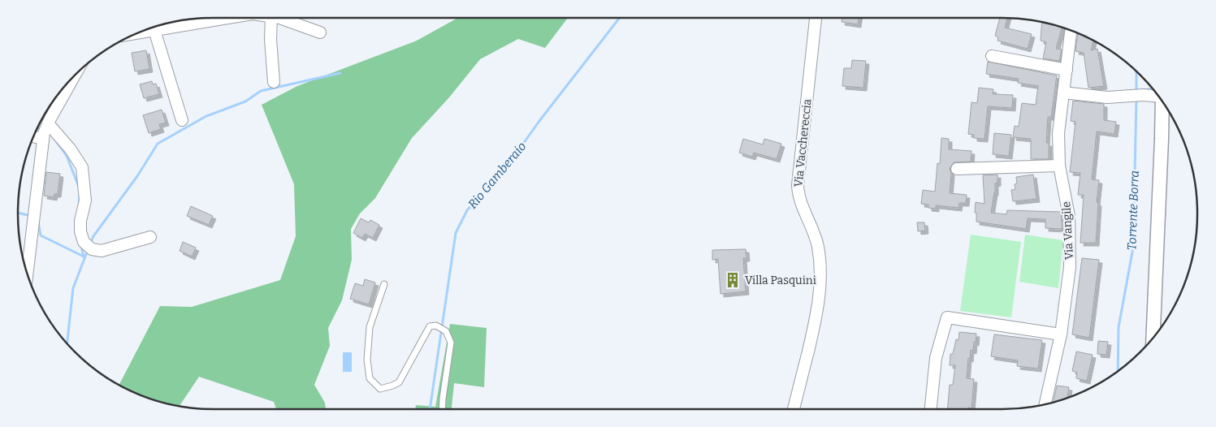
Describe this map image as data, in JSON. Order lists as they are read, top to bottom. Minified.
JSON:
{"streets":{"street":["Via Vacchereccia","Via Vangile"]},"water":["Rio Gamberaio","Torrente Borra"],"places":{"building":["Villa Pasquini"]}}
